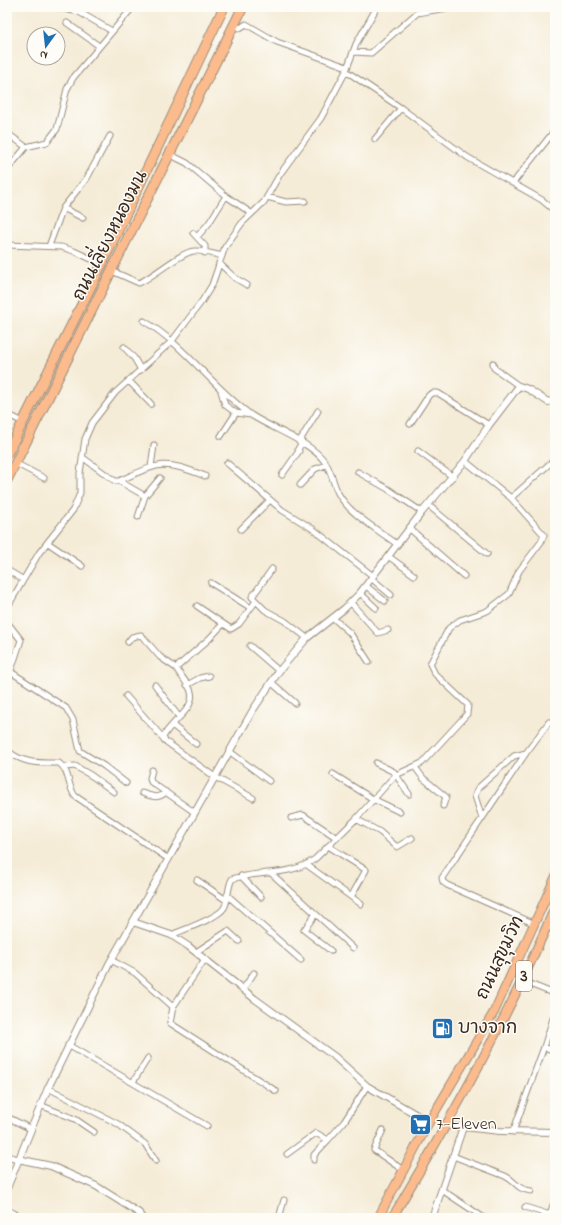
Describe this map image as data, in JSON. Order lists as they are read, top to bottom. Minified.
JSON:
{"streets":{"highway":["ถนนเลี่ยงหนองมน"],"main road":["ถนนสุขุมวิท","3"]},"places":{"fuel station":["บางจาก"],"supermarket":["7-Eleven"]},"north":"bottom"}
